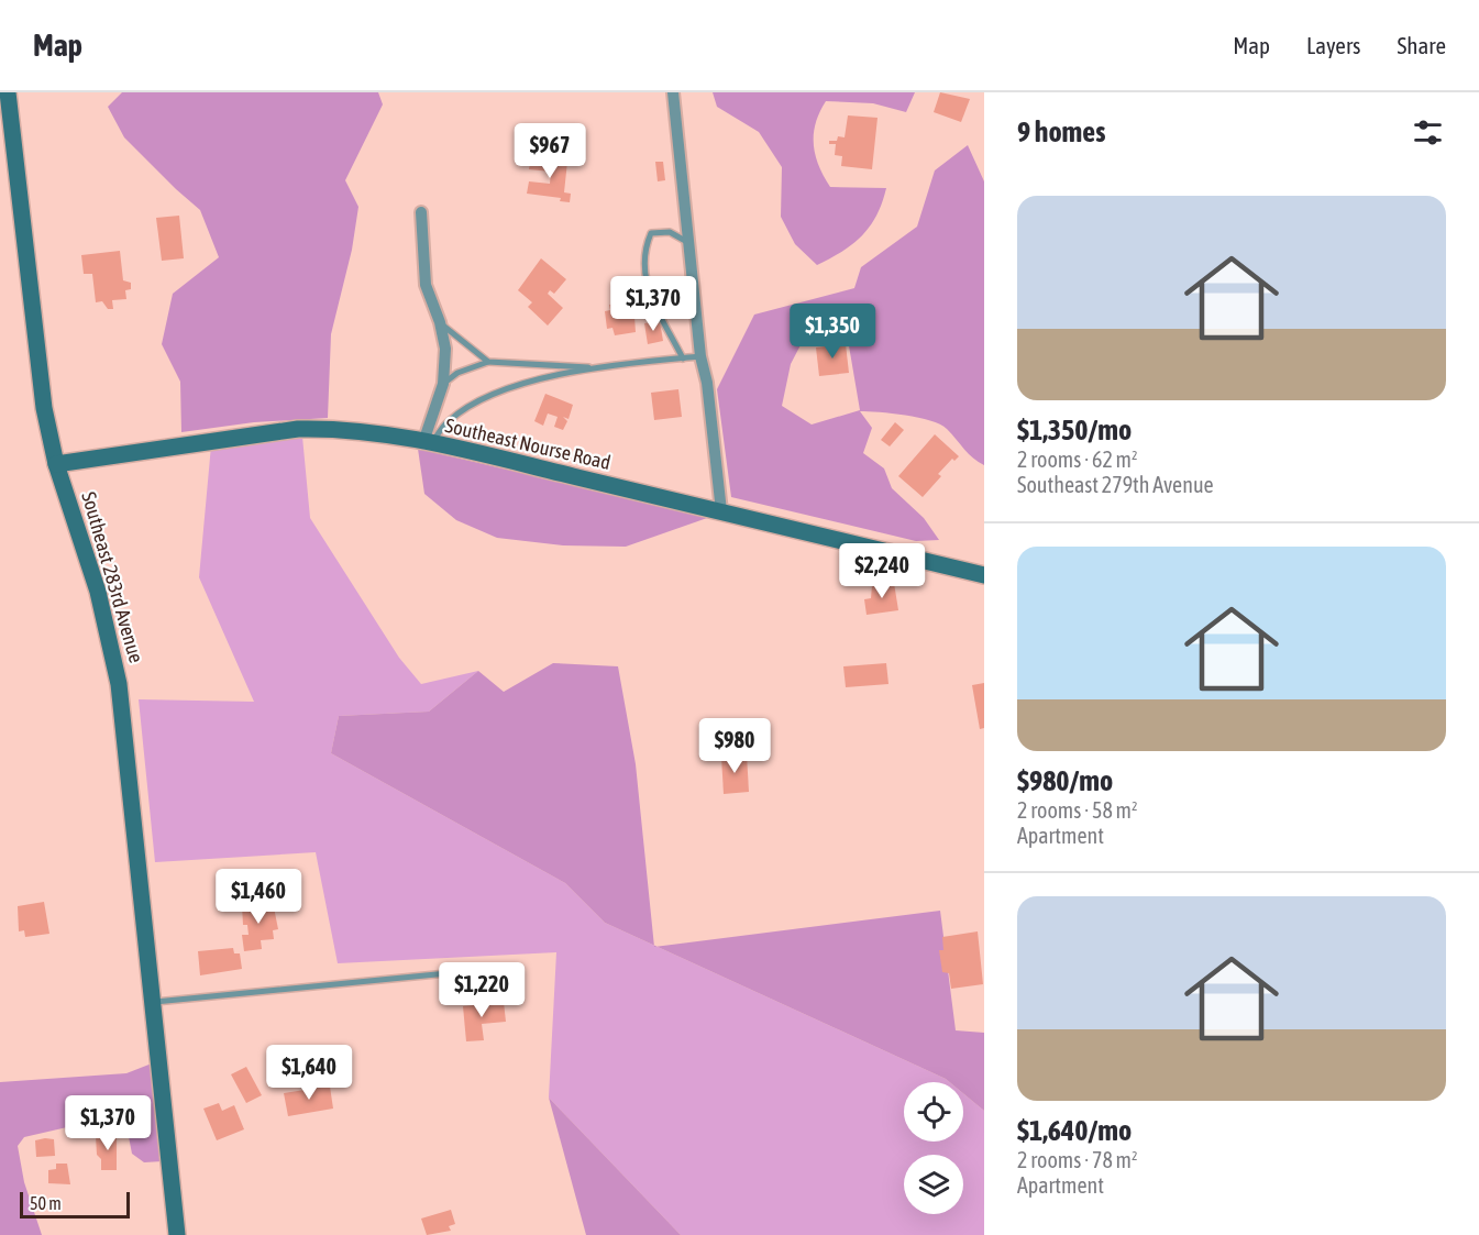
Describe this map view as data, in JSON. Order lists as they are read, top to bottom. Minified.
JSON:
{"streets":{"street":["Southeast Nourse Road","Southeast 283rd Avenue"]},"crossings":[["Southeast Nourse Road","Southeast 283rd Avenue"]],"scale_bar":"50 m","page":{"header":"Map","nav":["Map","Layers","Share"],"heading":"9 homes","price":["$967","$1,370","$1,350","$2,240","$980","$1,460","$1,220","$1,640","$1,370"],"list":[{"name":"$1,350/mo","note":"2 rooms · 62 m² · Southeast 279th Avenue"},{"name":"$980/mo","note":"2 rooms · 58 m² · Apartment"},{"name":"$1,640/mo","note":"2 rooms · 78 m² · Apartment"}],"scale":"50 m"}}
